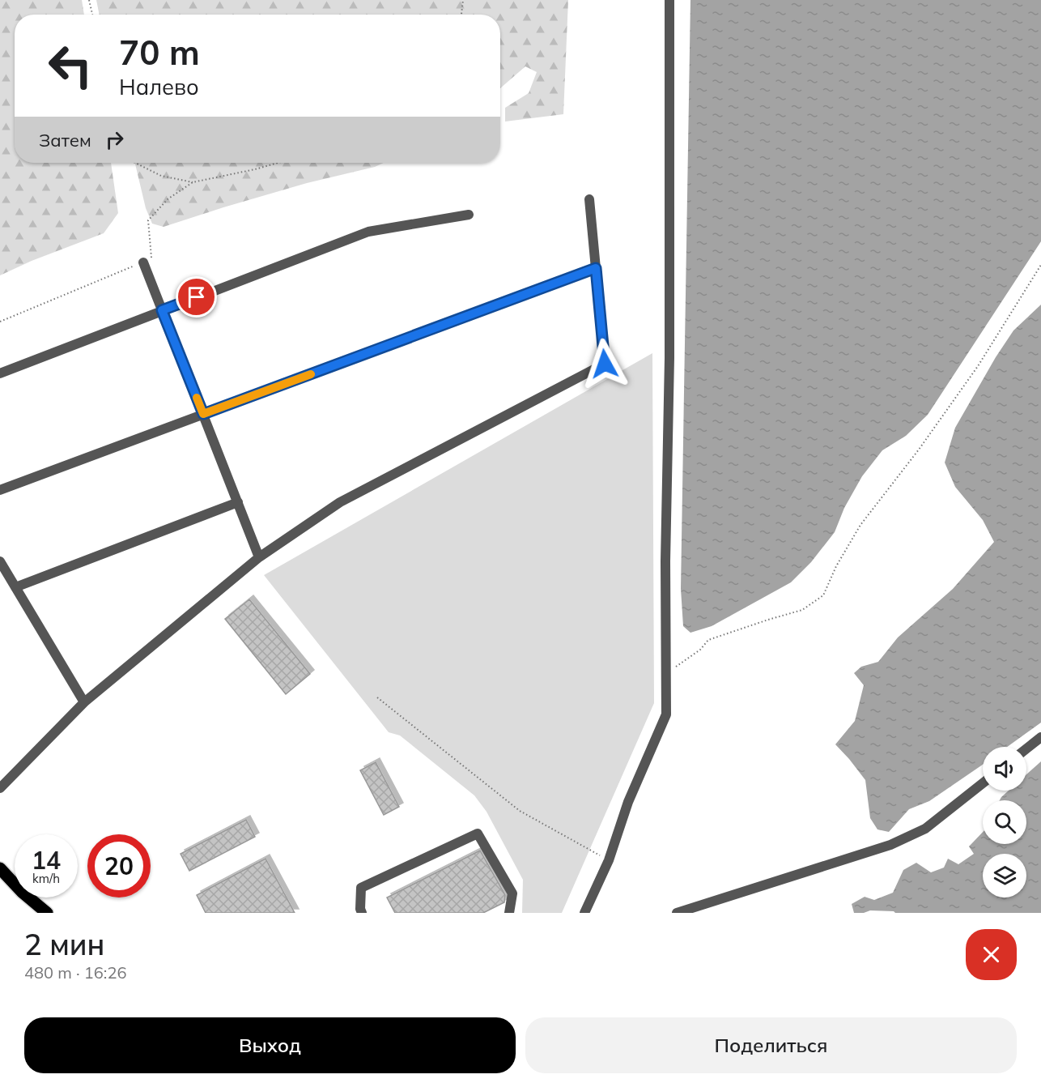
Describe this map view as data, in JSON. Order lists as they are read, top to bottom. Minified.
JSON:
{"page":{"turn":["70 m","Налево"],"then":"Затем","speed":"14 km/h","limit":"20","heading":["2 мин","480 m · 16:26"],"buttons":["Выход","Поделиться"]}}
